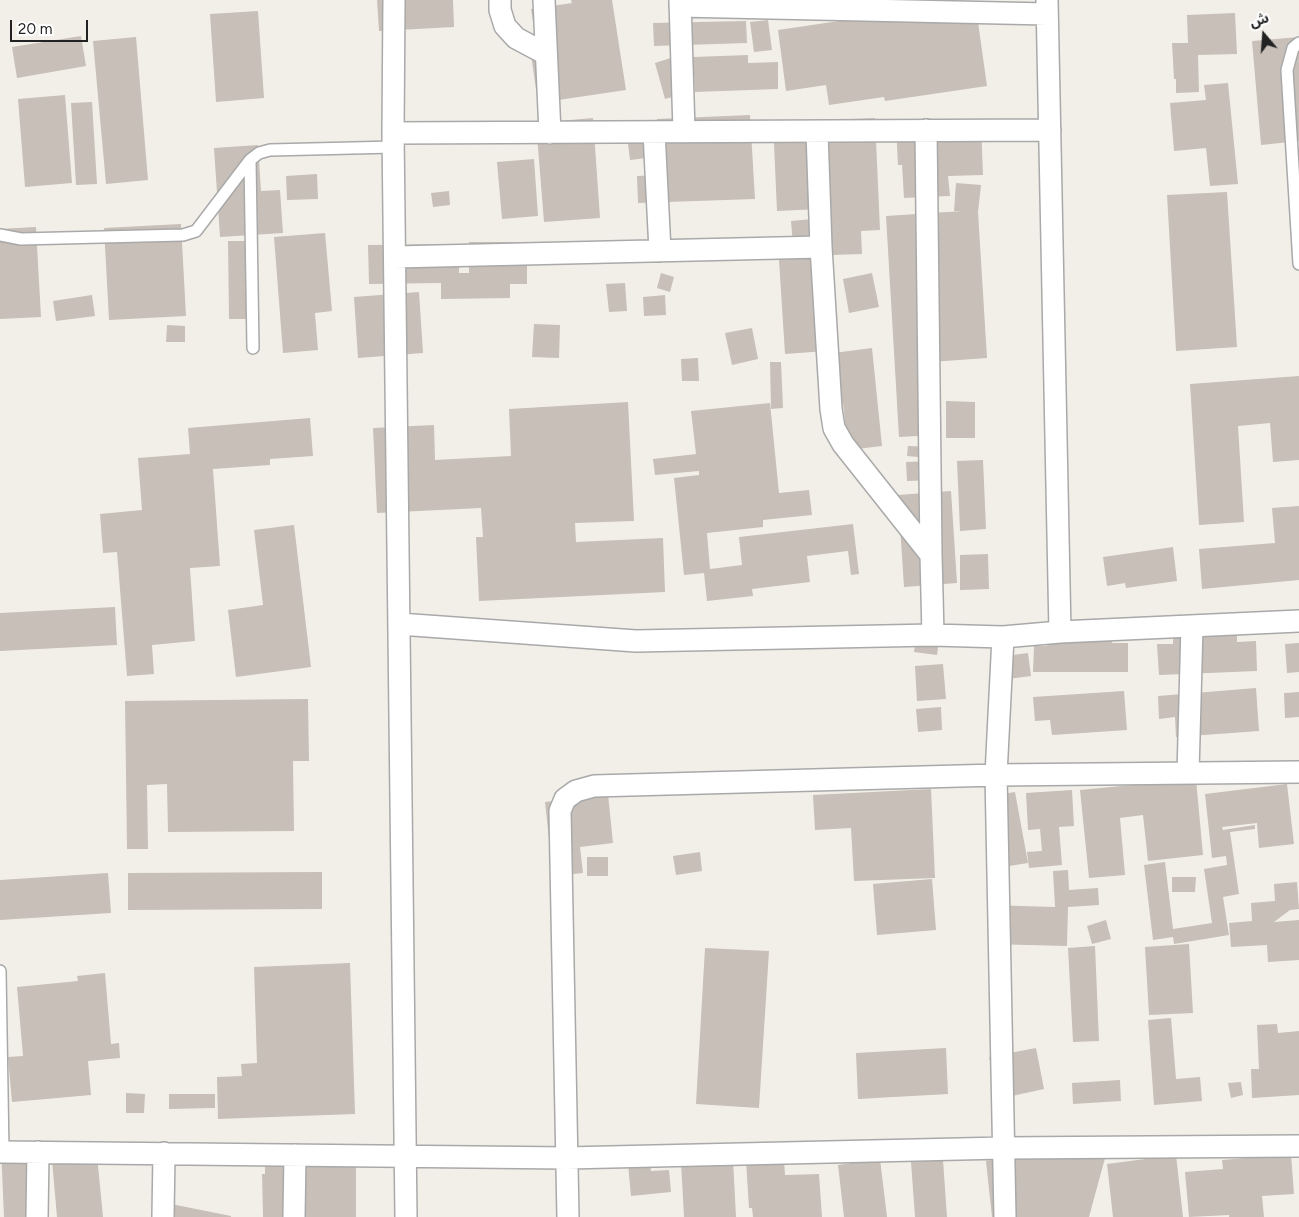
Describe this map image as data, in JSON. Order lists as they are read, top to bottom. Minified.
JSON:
{"scale_bar":"20 m","north":"top"}
